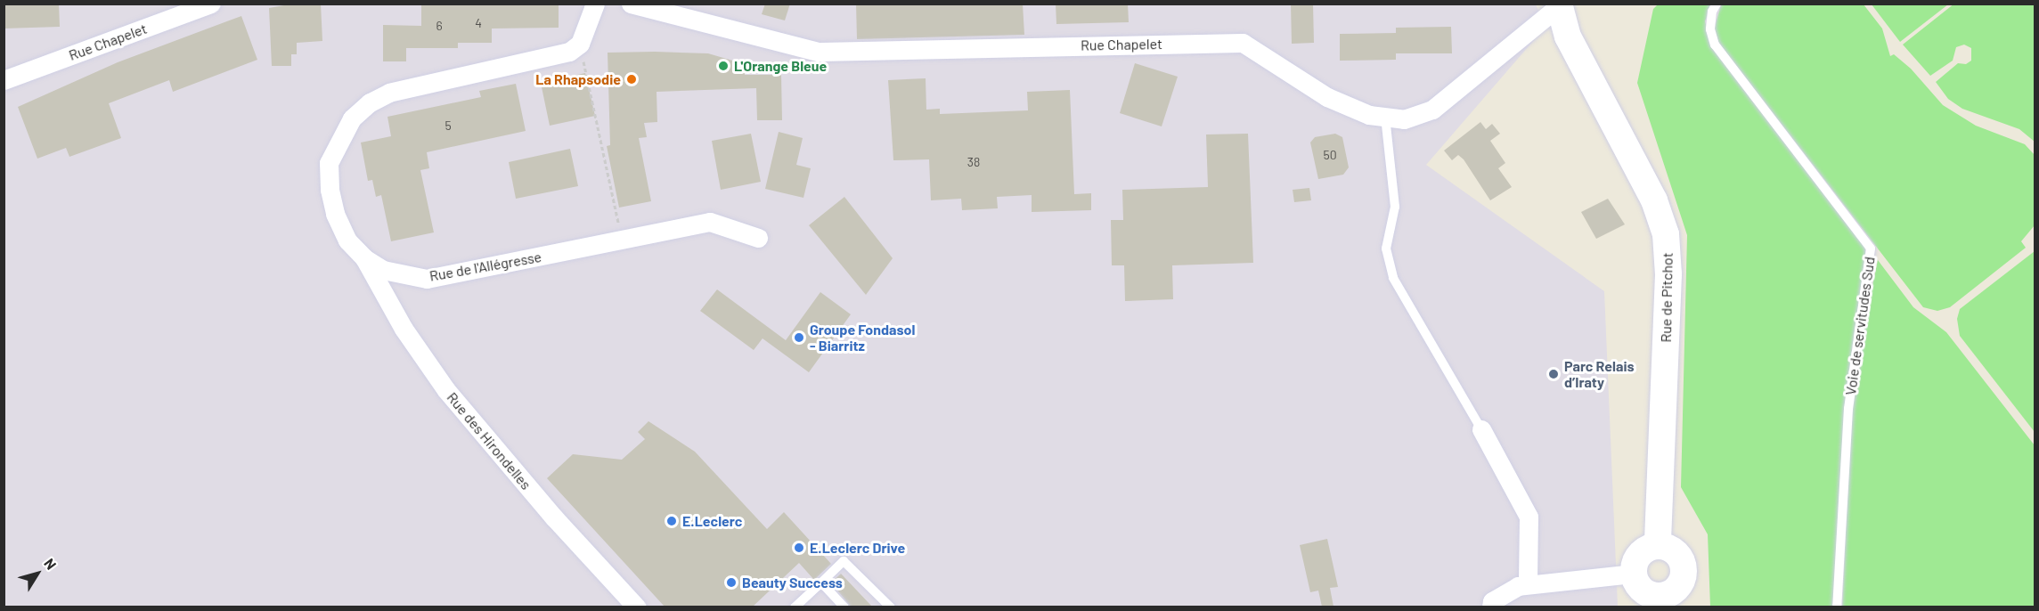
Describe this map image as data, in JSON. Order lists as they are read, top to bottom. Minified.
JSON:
{"streets":{"street":["Rue Chapelet","Rue de l'Allégresse","Rue de Pitchot","Rue des Hirondelles"],"lane":["Voie de servitudes Sud"]},"crossings":[["Rue Chapelet","Rue de Pitchot"],["Rue de l'Allégresse","Rue des Hirondelles"]],"places":["L'Orange Bleue","La Rhapsodie","Groupe Fondasol - Biarritz","Parc Relais d’Iraty","E.Leclerc","E.Leclerc Drive","Beauty Success"],"house_numbers":["4","6","5","50","38"],"north":"top right"}
